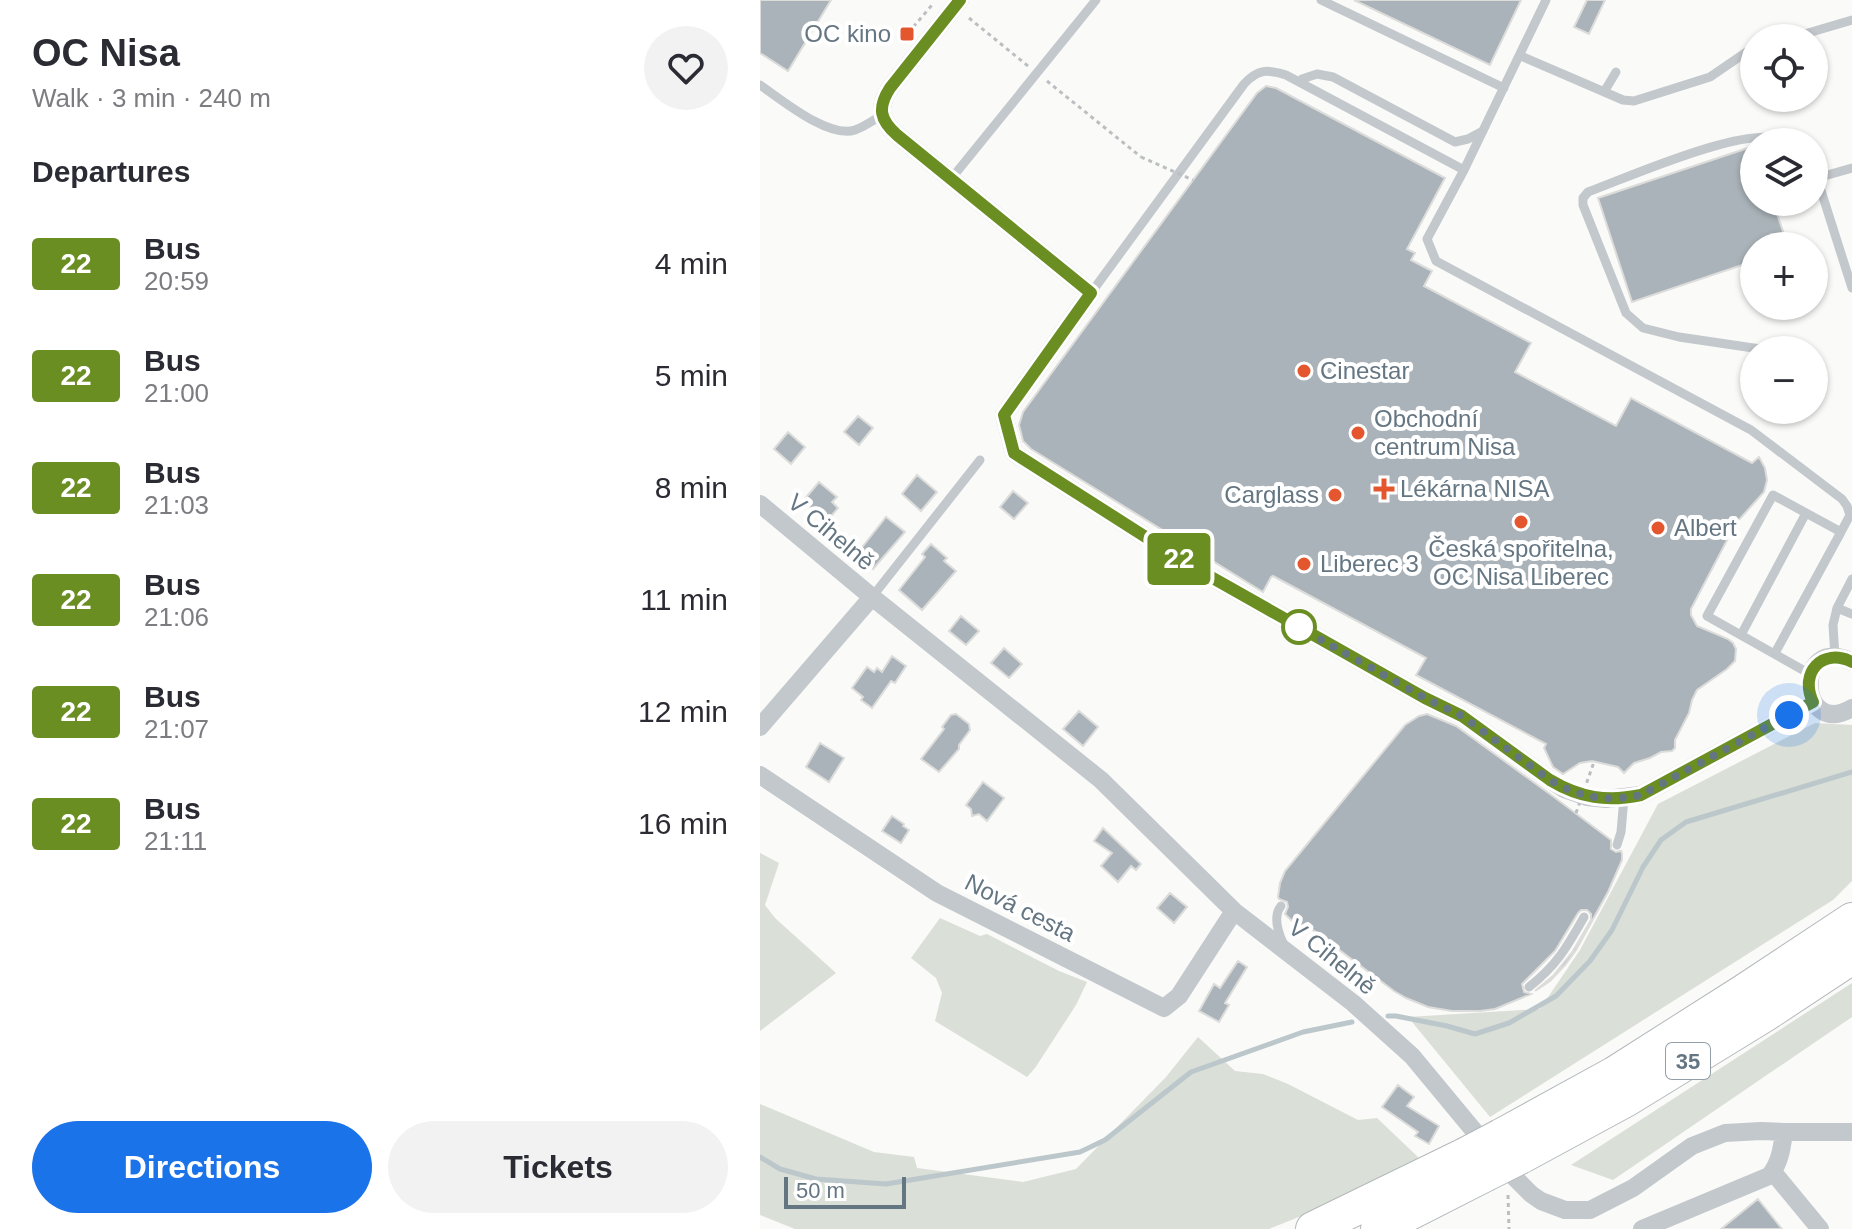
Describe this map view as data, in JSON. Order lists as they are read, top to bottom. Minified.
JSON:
{"streets":{"highway":["35"],"street":["V Cihelně","Nová cesta"]},"crossings":[["V Cihelně","Nová cesta"],["V Cihelně","35"]],"places":{"transit":["OC kino"],"other":["Cinestar","Obchodní centrum Nisa","Carglass","Česká spořitelna, OC Nisa Liberec","Albert","Liberec 3"],"health":["Lékárna NISA"]},"lines":["bus line 22"],"scale_bar":"50 m","page":{"heading":[["OC Nisa","Walk · 3 min · 240 m"],"Departures"],"on_map":"22","map_buttons":["+","−"],"list":[{"mark":"22","name":"Bus","note":"20:59","value":"4 min"},{"mark":"22","name":"Bus","note":"21:00","value":"5 min"},{"mark":"22","name":"Bus","note":"21:03","value":"8 min"},{"mark":"22","name":"Bus","note":"21:06","value":"11 min"},{"mark":"22","name":"Bus","note":"21:07","value":"12 min"},{"mark":"22","name":"Bus","note":"21:11","value":"16 min"}],"buttons":["Directions","Tickets"],"scale":"50 m"}}
